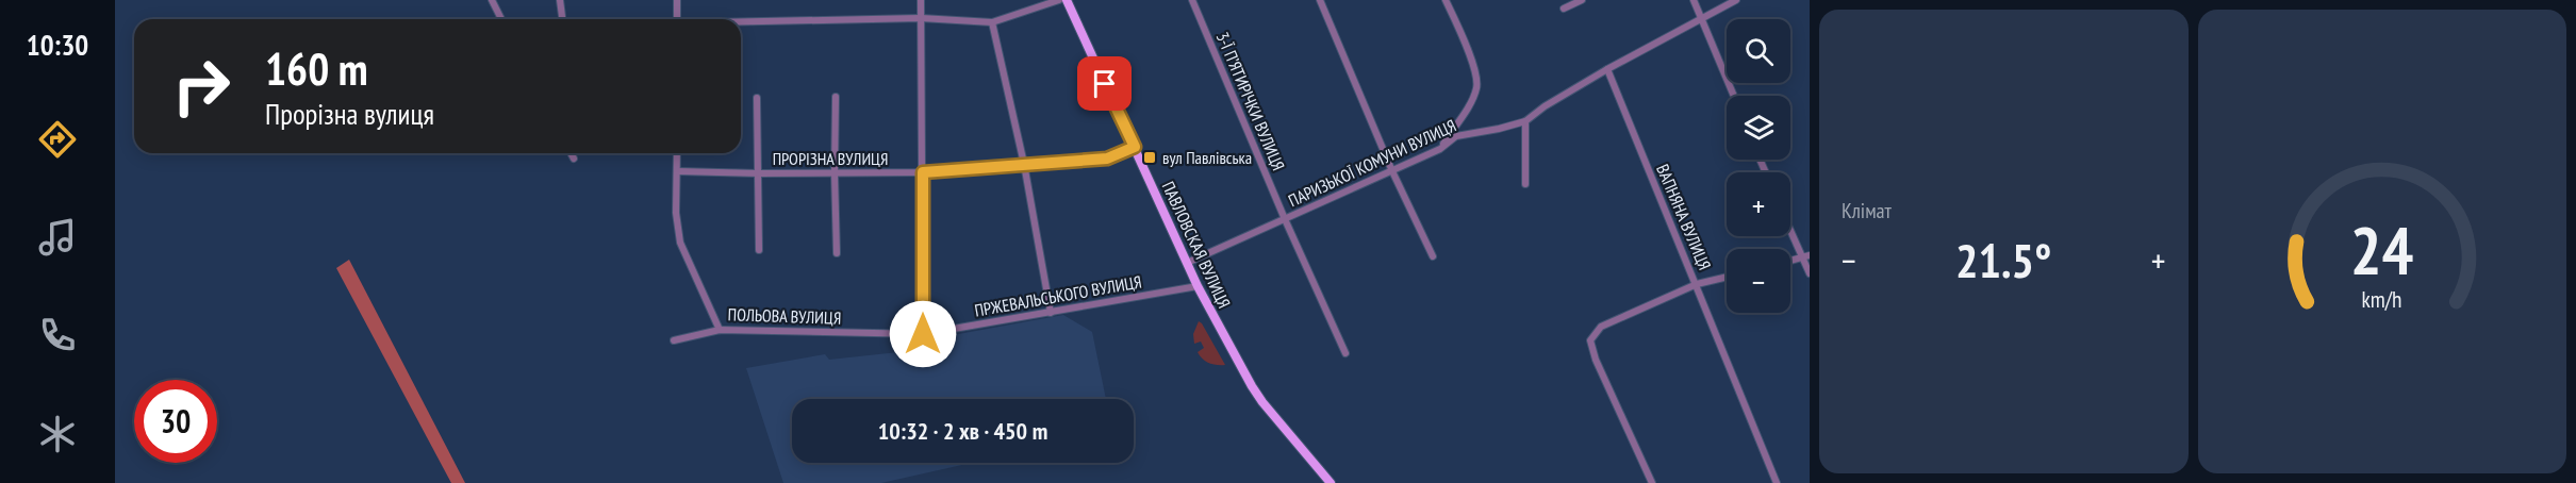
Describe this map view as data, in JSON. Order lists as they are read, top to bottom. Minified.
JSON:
{"streets":{"main road":["ПАВЛОВСКАЯ ВУЛИЦЯ"],"street":["3-Ї П’ЯТИРІЧКИ ВУЛИЦЯ","ПРОРІЗНА ВУЛИЦЯ","ПАРИЗЬКОЇ КОМУНИ ВУЛИЦЯ","ВАПНЯНА ВУЛИЦЯ","ПРЖЕВАЛЬСЬКОГО ВУЛИЦЯ","ПОЛЬОВА ВУЛИЦЯ"]},"crossings":[["3-Ї П’ЯТИРІЧКИ ВУЛИЦЯ","ПАРИЗЬКОЇ КОМУНИ ВУЛИЦЯ"],["ПРОРІЗНА ВУЛИЦЯ","ПАВЛОВСКАЯ ВУЛИЦЯ"],["ПРОРІЗНА ВУЛИЦЯ","ПОЛЬОВА ВУЛИЦЯ"],["ПАРИЗЬКОЇ КОМУНИ ВУЛИЦЯ","ВАПНЯНА ВУЛИЦЯ"],["ПАРИЗЬКОЇ КОМУНИ ВУЛИЦЯ","ПАВЛОВСКАЯ ВУЛИЦЯ"],["ПАВЛОВСКАЯ ВУЛИЦЯ","ПРЖЕВАЛЬСЬКОГО ВУЛИЦЯ"],["ПРЖЕВАЛЬСЬКОГО ВУЛИЦЯ","ПОЛЬОВА ВУЛИЦЯ"]],"places":{"transit":["вул Павлівська"]},"page":{"tabs":"10:30","tile":"Клімат","map_buttons":["+","−"],"turn":["160 m","Прорізна вулиця"],"heat":["−","21.5°","+"],"limit":"30","trip":"10:32 · 2 хв · 450 m","gauge":["24","km/h"]}}
